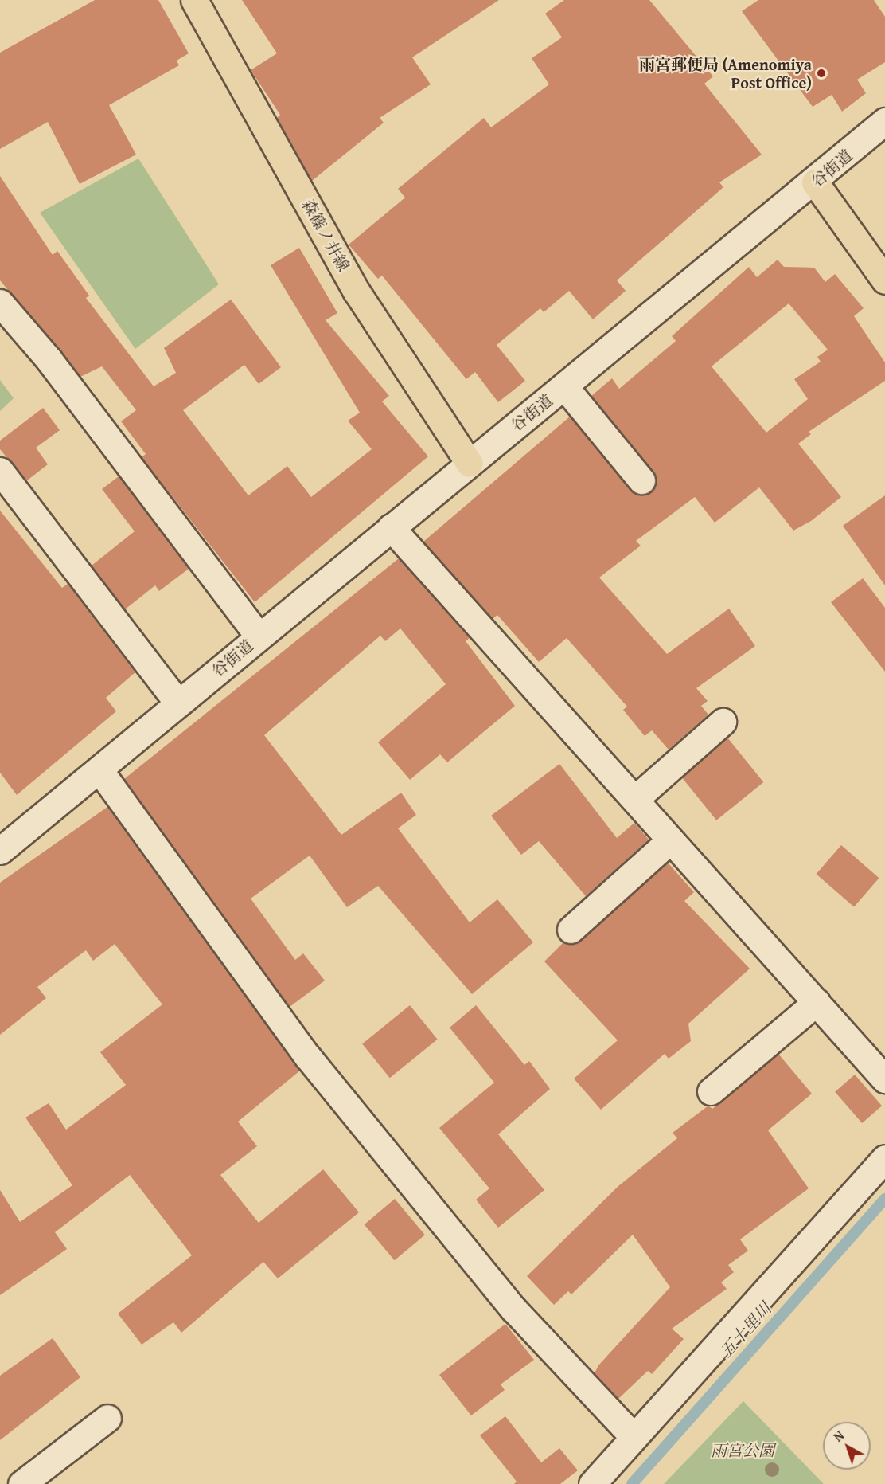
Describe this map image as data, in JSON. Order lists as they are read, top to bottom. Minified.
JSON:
{"streets":{"main road":["森篠ノ井線"],"street":["谷街道"]},"crossings":[["谷街道","森篠ノ井線"]],"water":["五十里川"],"parks":["雨宮公園"],"places":["雨宮郵便局 (Amenomiya Post Office)"],"north":"top left"}
